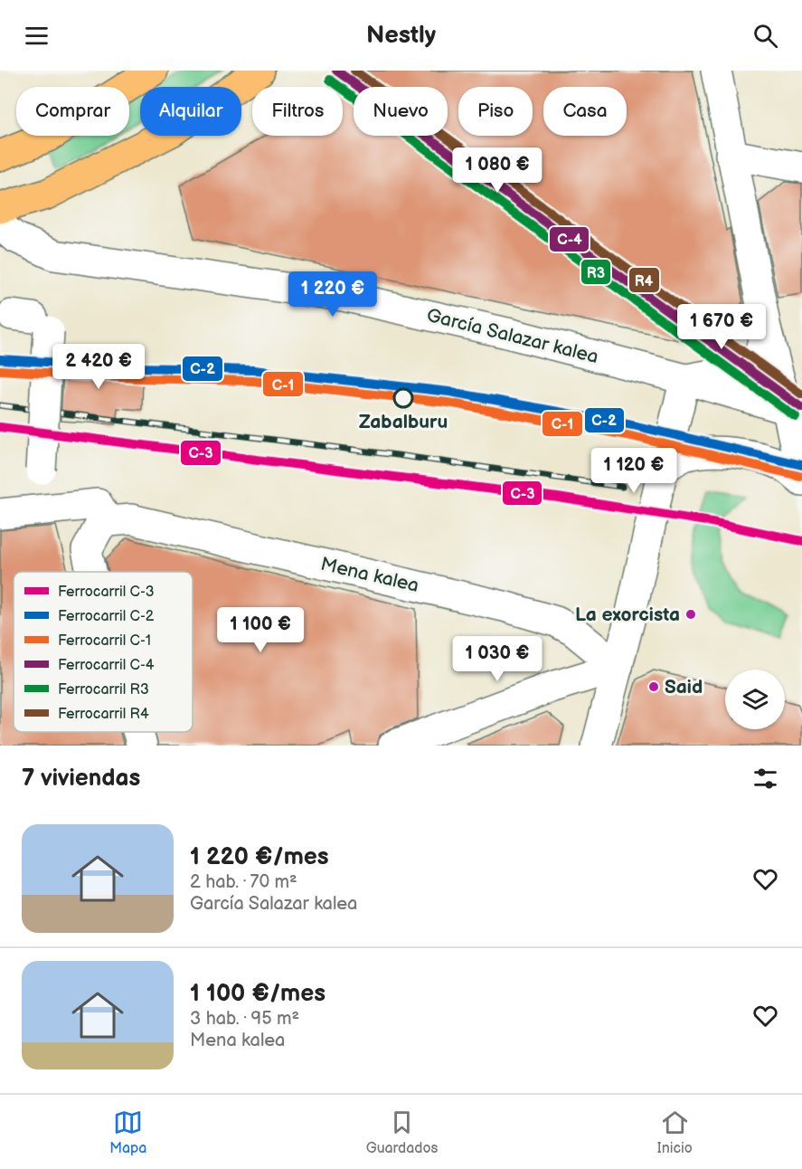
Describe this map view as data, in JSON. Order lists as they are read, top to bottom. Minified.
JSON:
{"streets":{"street":["García Salazar kalea","Mena kalea"]},"places":["Zabalburu","La exorcista","Said"],"lines":["rail line C-4","rail line R4","rail line R3","rail line C-2","rail line C-1","rail line C-3"],"legend":["Ferrocarril C-3","Ferrocarril C-2","Ferrocarril C-1","Ferrocarril C-4","Ferrocarril R3","Ferrocarril R4"],"page":{"header":"Nestly","chip":["Comprar","Alquilar","Filtros","Nuevo","Piso","Casa"],"price":["1 080 €","1 220 €","1 670 €","2 420 €","1 120 €","1 100 €","1 030 €"],"heading":"7 viviendas","list":[{"name":"1 220 €/mes","note":"2 hab. · 70 m² · García Salazar kalea"},{"name":"1 100 €/mes","note":"3 hab. · 95 m² · Mena kalea"}],"tabs":["Mapa","Guardados","Inicio"]}}
